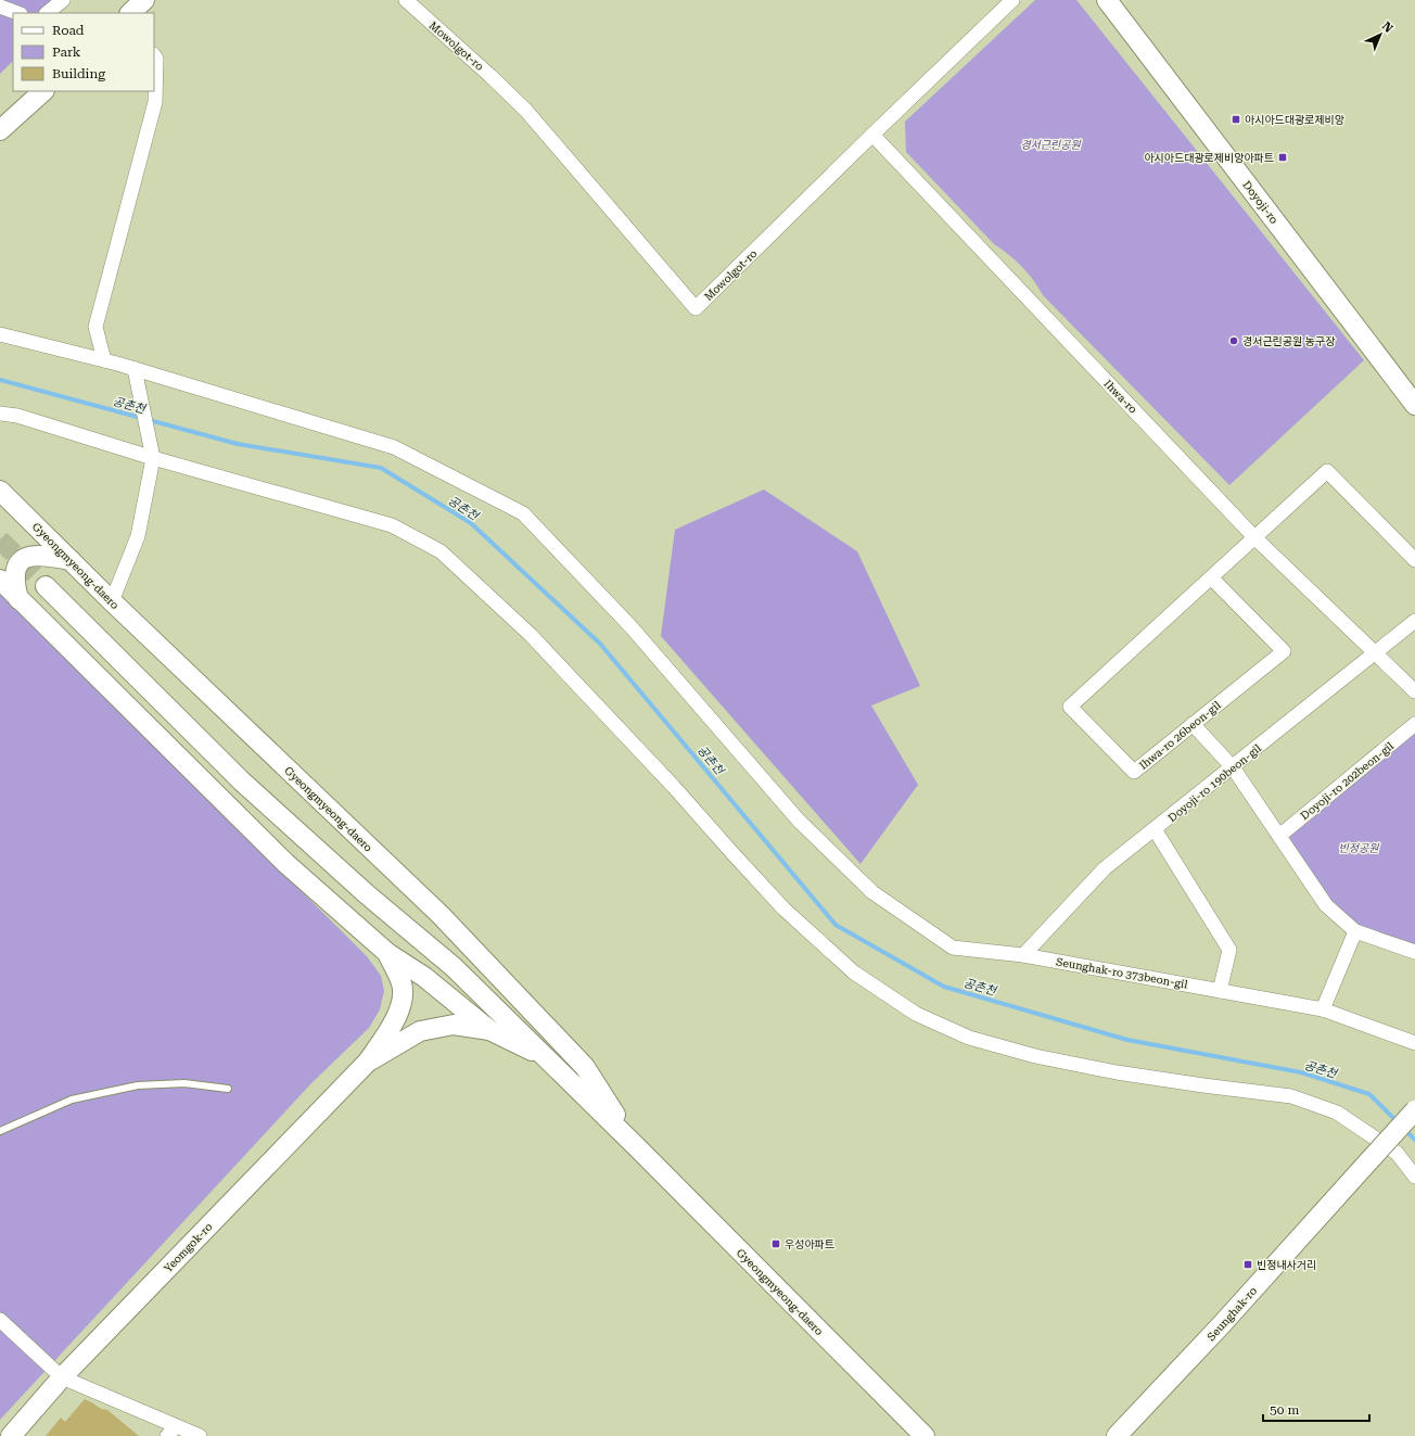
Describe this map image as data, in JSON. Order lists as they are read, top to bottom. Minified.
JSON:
{"streets":{"main road":["Doyoji-ro","Gyeongmyeong-daero","Yeomgok-ro","Seunghak-ro"],"street":["Mowolgot-ro","Ihwa-ro","Ihwa-ro 26beon-gil","Doyoji-ro 202beon-gil","Doyoji-ro 190beon-gil","Seunghak-ro 373beon-gil"]},"crossings":[["Mowolgot-ro","Ihwa-ro"],["Ihwa-ro","Ihwa-ro 26beon-gil"],["Ihwa-ro","Doyoji-ro 190beon-gil"],["Gyeongmyeong-daero","Yeomgok-ro"],["Doyoji-ro 190beon-gil","Seunghak-ro 373beon-gil"]],"water":["공촌천"],"parks":["경서근린공원","빈정공원"],"places":{"transit":["아시아드대광로제비앙","아시아드대광로제비앙아파트","우성아파트","빈정내사거리"],"other":["경서근린공원 농구장"]},"legend":["Road","Park","Building"],"scale_bar":"50 m","north":"top right"}
